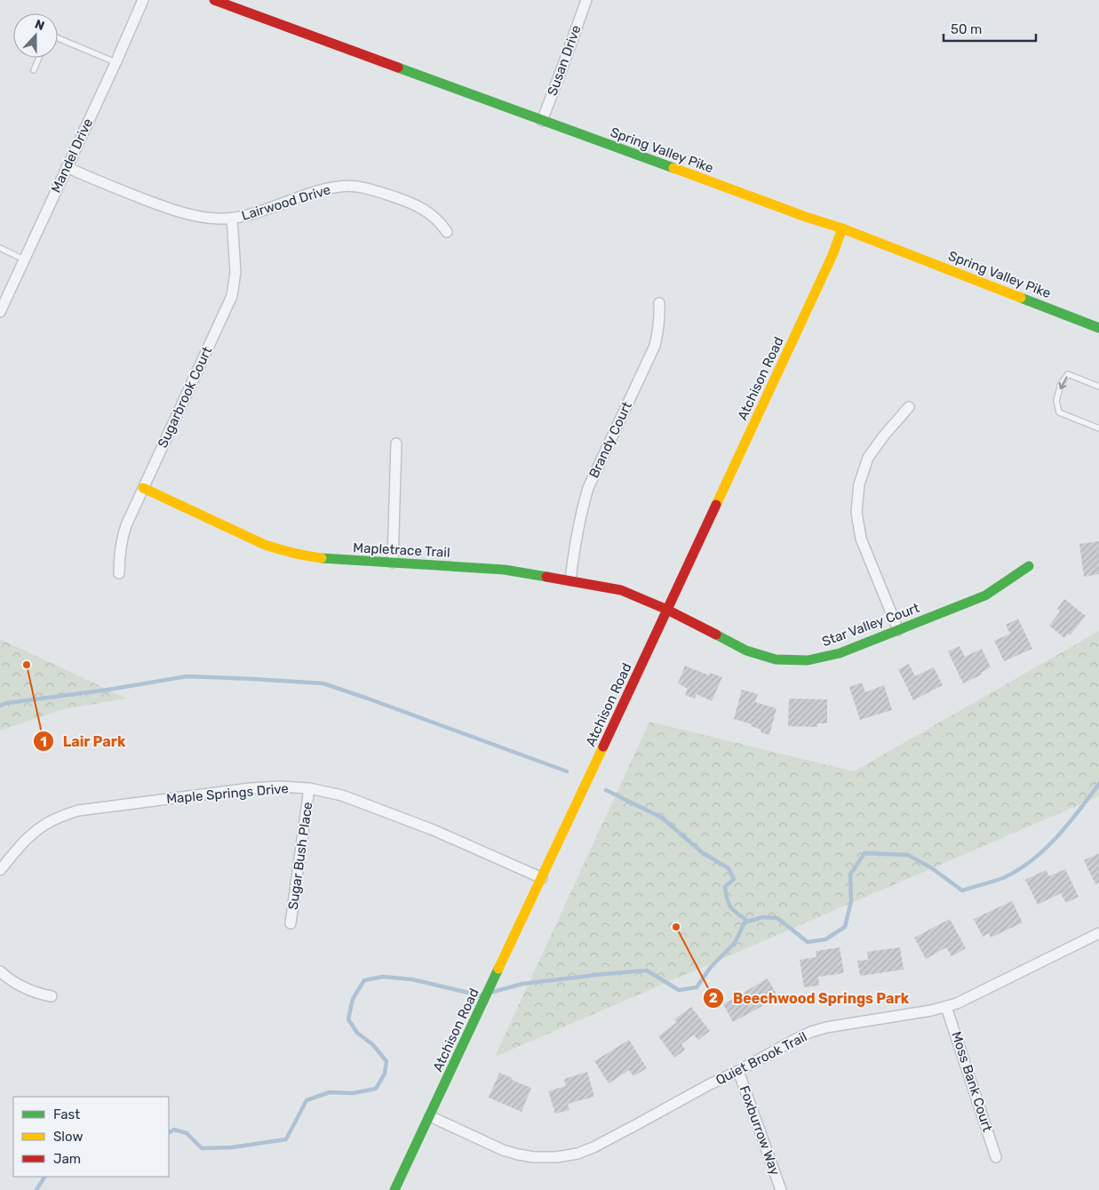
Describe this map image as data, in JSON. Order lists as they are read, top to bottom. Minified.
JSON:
{"streets":{"street":["Susan Drive","Spring Valley Pike","Mandel Drive","Lairwood Drive","Atchison Road","Sugarbrook Court","Brandy Court","Mapletrace Trail","Star Valley Court","Maple Springs Drive","Sugar Bush Place","Quiet Brook Trail","Moss Bank Court","Foxburrow Way"]},"crossings":[["Susan Drive","Spring Valley Pike"],["Spring Valley Pike","Atchison Road"],["Mandel Drive","Lairwood Drive"],["Lairwood Drive","Sugarbrook Court"],["Atchison Road","Mapletrace Trail"],["Atchison Road","Star Valley Court"],["Atchison Road","Maple Springs Drive"],["Atchison Road","Quiet Brook Trail"],["Sugarbrook Court","Mapletrace Trail"],["Brandy Court","Mapletrace Trail"],["Mapletrace Trail","Star Valley Court"],["Maple Springs Drive","Sugar Bush Place"],["Quiet Brook Trail","Moss Bank Court"],["Quiet Brook Trail","Foxburrow Way"]],"places":["Lair Park","Beechwood Springs Park"],"legend":["Fast","Slow","Jam"],"scale_bar":"50 m","north":"top"}
